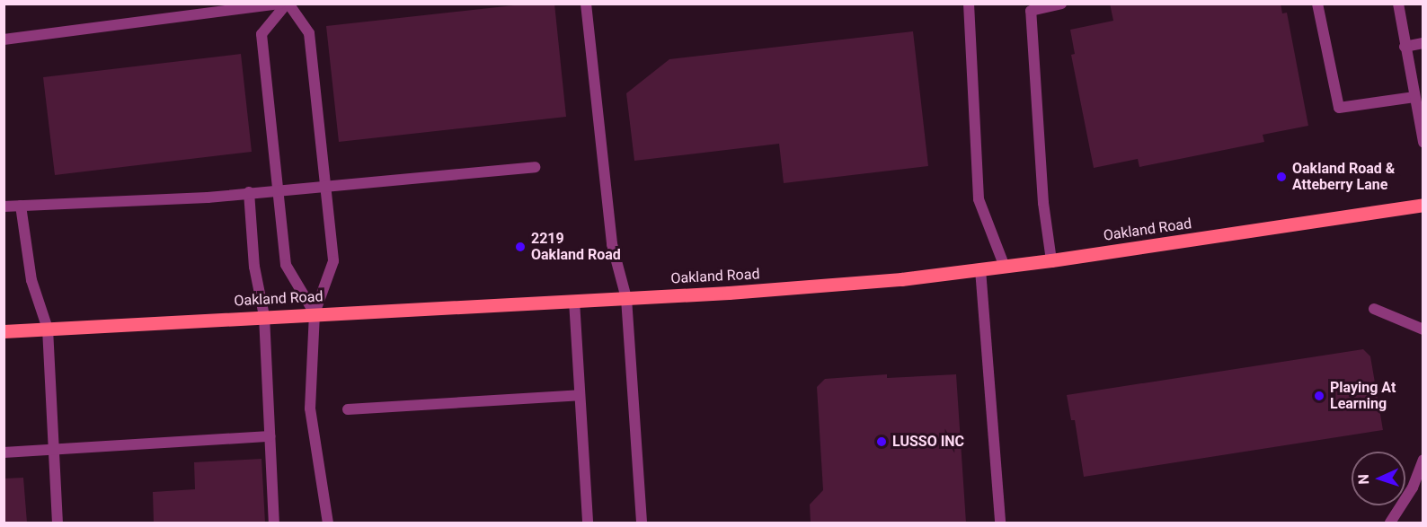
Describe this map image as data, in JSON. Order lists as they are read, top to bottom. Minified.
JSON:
{"streets":{"main road":["Oakland Road"]},"places":["Oakland Road & Atteberry Lane","2219 Oakland Road","Playing At Learning","LUSSO INC"],"north":"left"}
